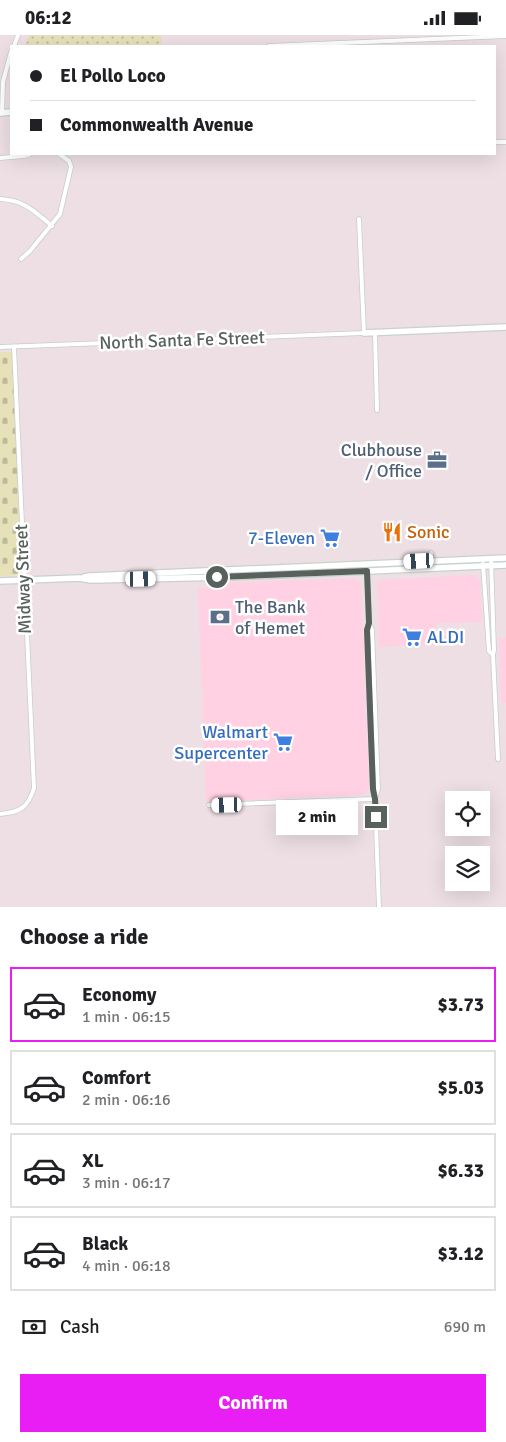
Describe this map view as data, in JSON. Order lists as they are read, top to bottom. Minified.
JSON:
{"streets":{"street":["North Santa Fe Street","Midway Street"]},"crossings":[["North Santa Fe Street","Midway Street"]],"places":{"office":["Clubhouse / Office"],"restaurant":["Sonic"],"supermarket":["7-Eleven","ALDI","Walmart Supercenter"],"bank":["The Bank of Hemet"]},"page":{"status":"06:12","banner":["El Pollo Loco","Commonwealth Avenue"],"bubble":"2 min","heading":"Choose a ride","list":[{"name":"Economy","note":"1 min · 06:15","value":"$3.73"},{"name":"Comfort","note":"2 min · 06:16","value":"$5.03"},{"name":"XL","note":"3 min · 06:17","value":"$6.33"},{"name":"Black","note":"4 min · 06:18","value":"$3.12"}],"pay":["Cash","690 m"],"buttons":"Confirm"}}
